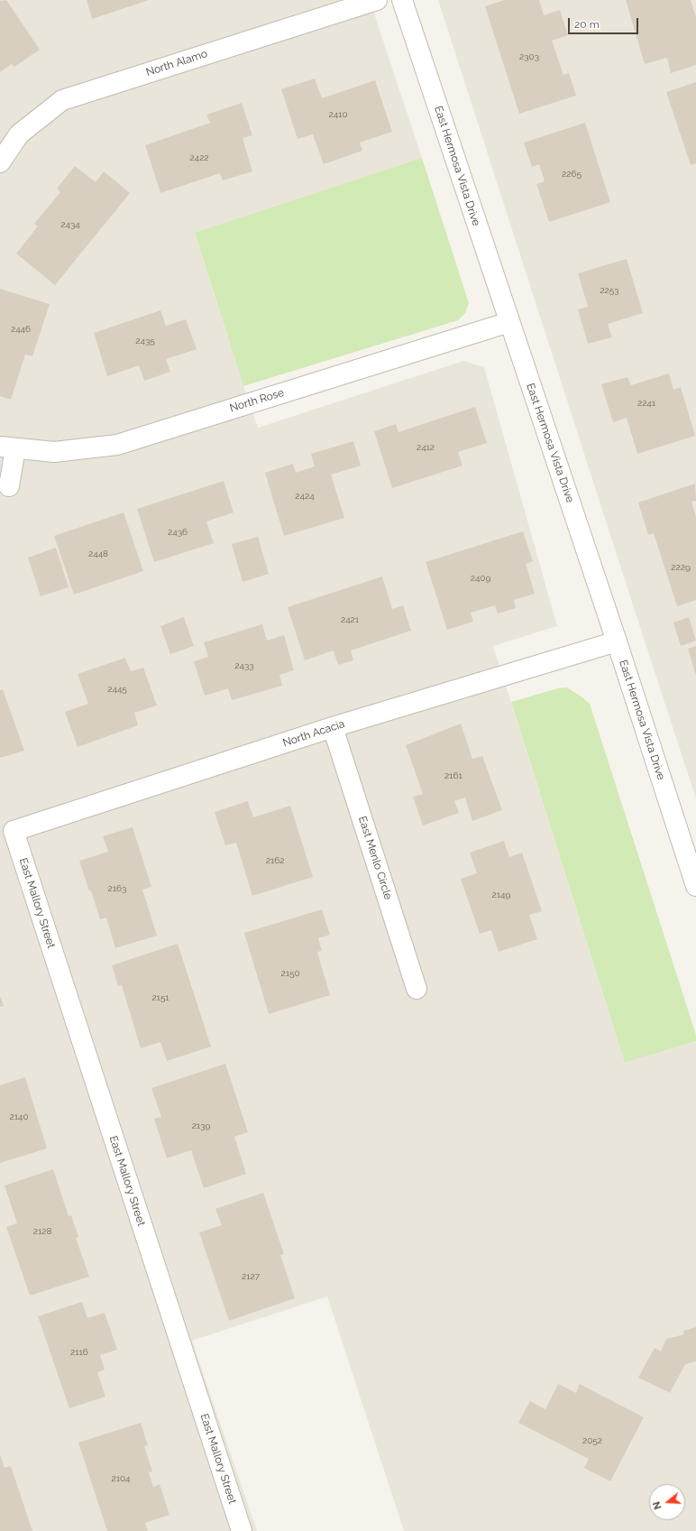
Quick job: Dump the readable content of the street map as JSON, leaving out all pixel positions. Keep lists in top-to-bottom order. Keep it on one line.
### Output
{"streets":{"street":["North Alamo","East Hermosa Vista Drive","North Rose","North Acacia","East Menlo Circle","East Mallory Street"]},"crossings":[["East Hermosa Vista Drive","North Rose"],["East Hermosa Vista Drive","North Acacia"],["North Acacia","East Menlo Circle"],["North Acacia","East Mallory Street"]],"house_numbers":["2303","2410","2422","2265","2434","2253","2446","2435","2241","2412","2424","2436","2448","2229","2409","2421","2433","2445","2161","2162","2163","2149","2150","2151","2140","2139","2128","2127","2116","2052","2104"],"scale_bar":"20 m","north":"left"}
